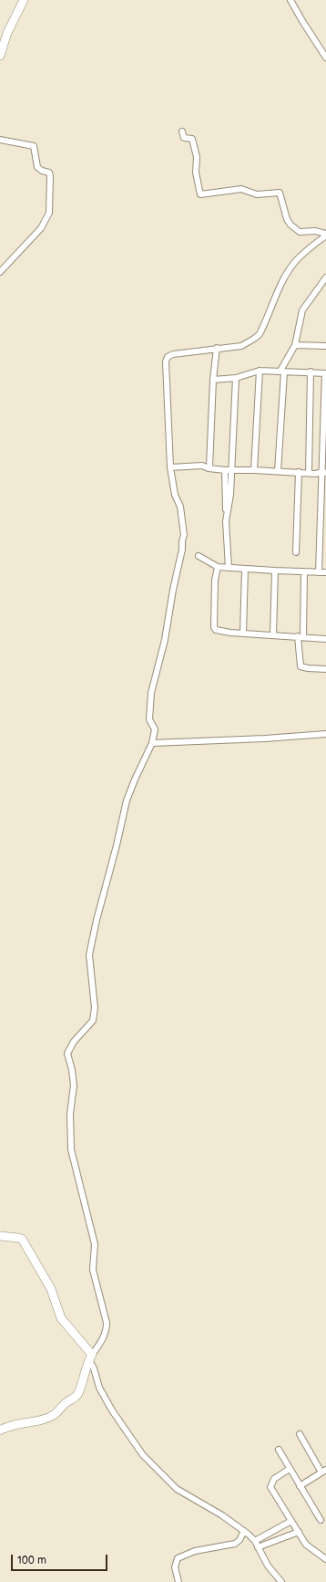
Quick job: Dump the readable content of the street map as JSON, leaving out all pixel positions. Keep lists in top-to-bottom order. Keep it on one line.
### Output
{"scale_bar":"100 m"}
